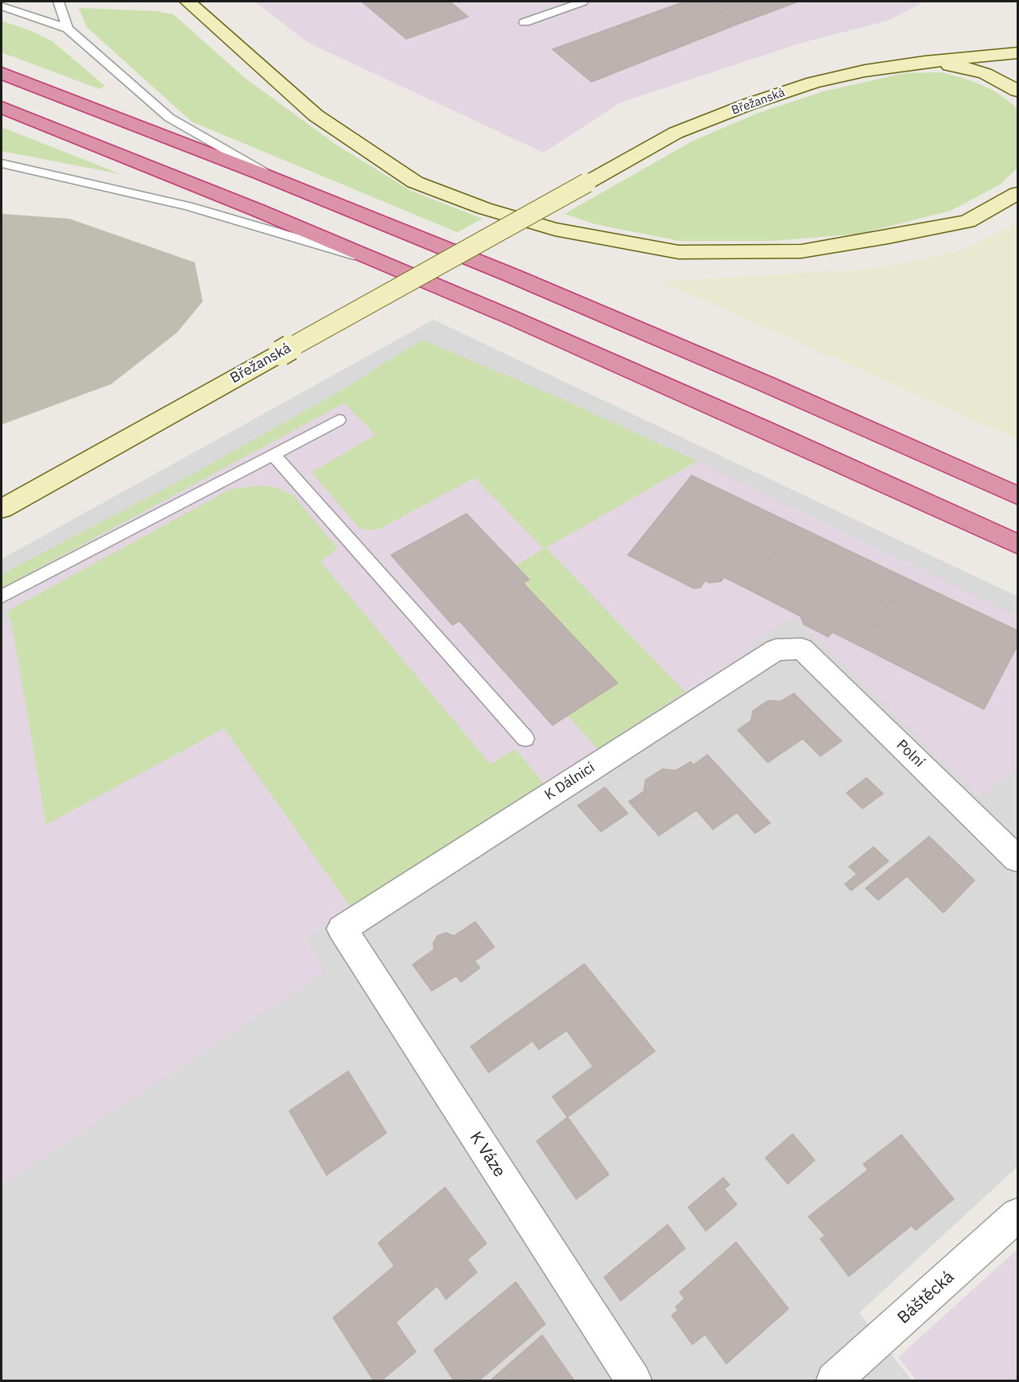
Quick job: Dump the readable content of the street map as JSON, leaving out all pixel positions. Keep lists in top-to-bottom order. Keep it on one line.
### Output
{"streets":{"street":["Břežanská","Polní","K Dálnici","K Váze","Báštěcká"]},"crossings":[["Polní","K Dálnici"],["K Dálnici","K Váze"]]}
